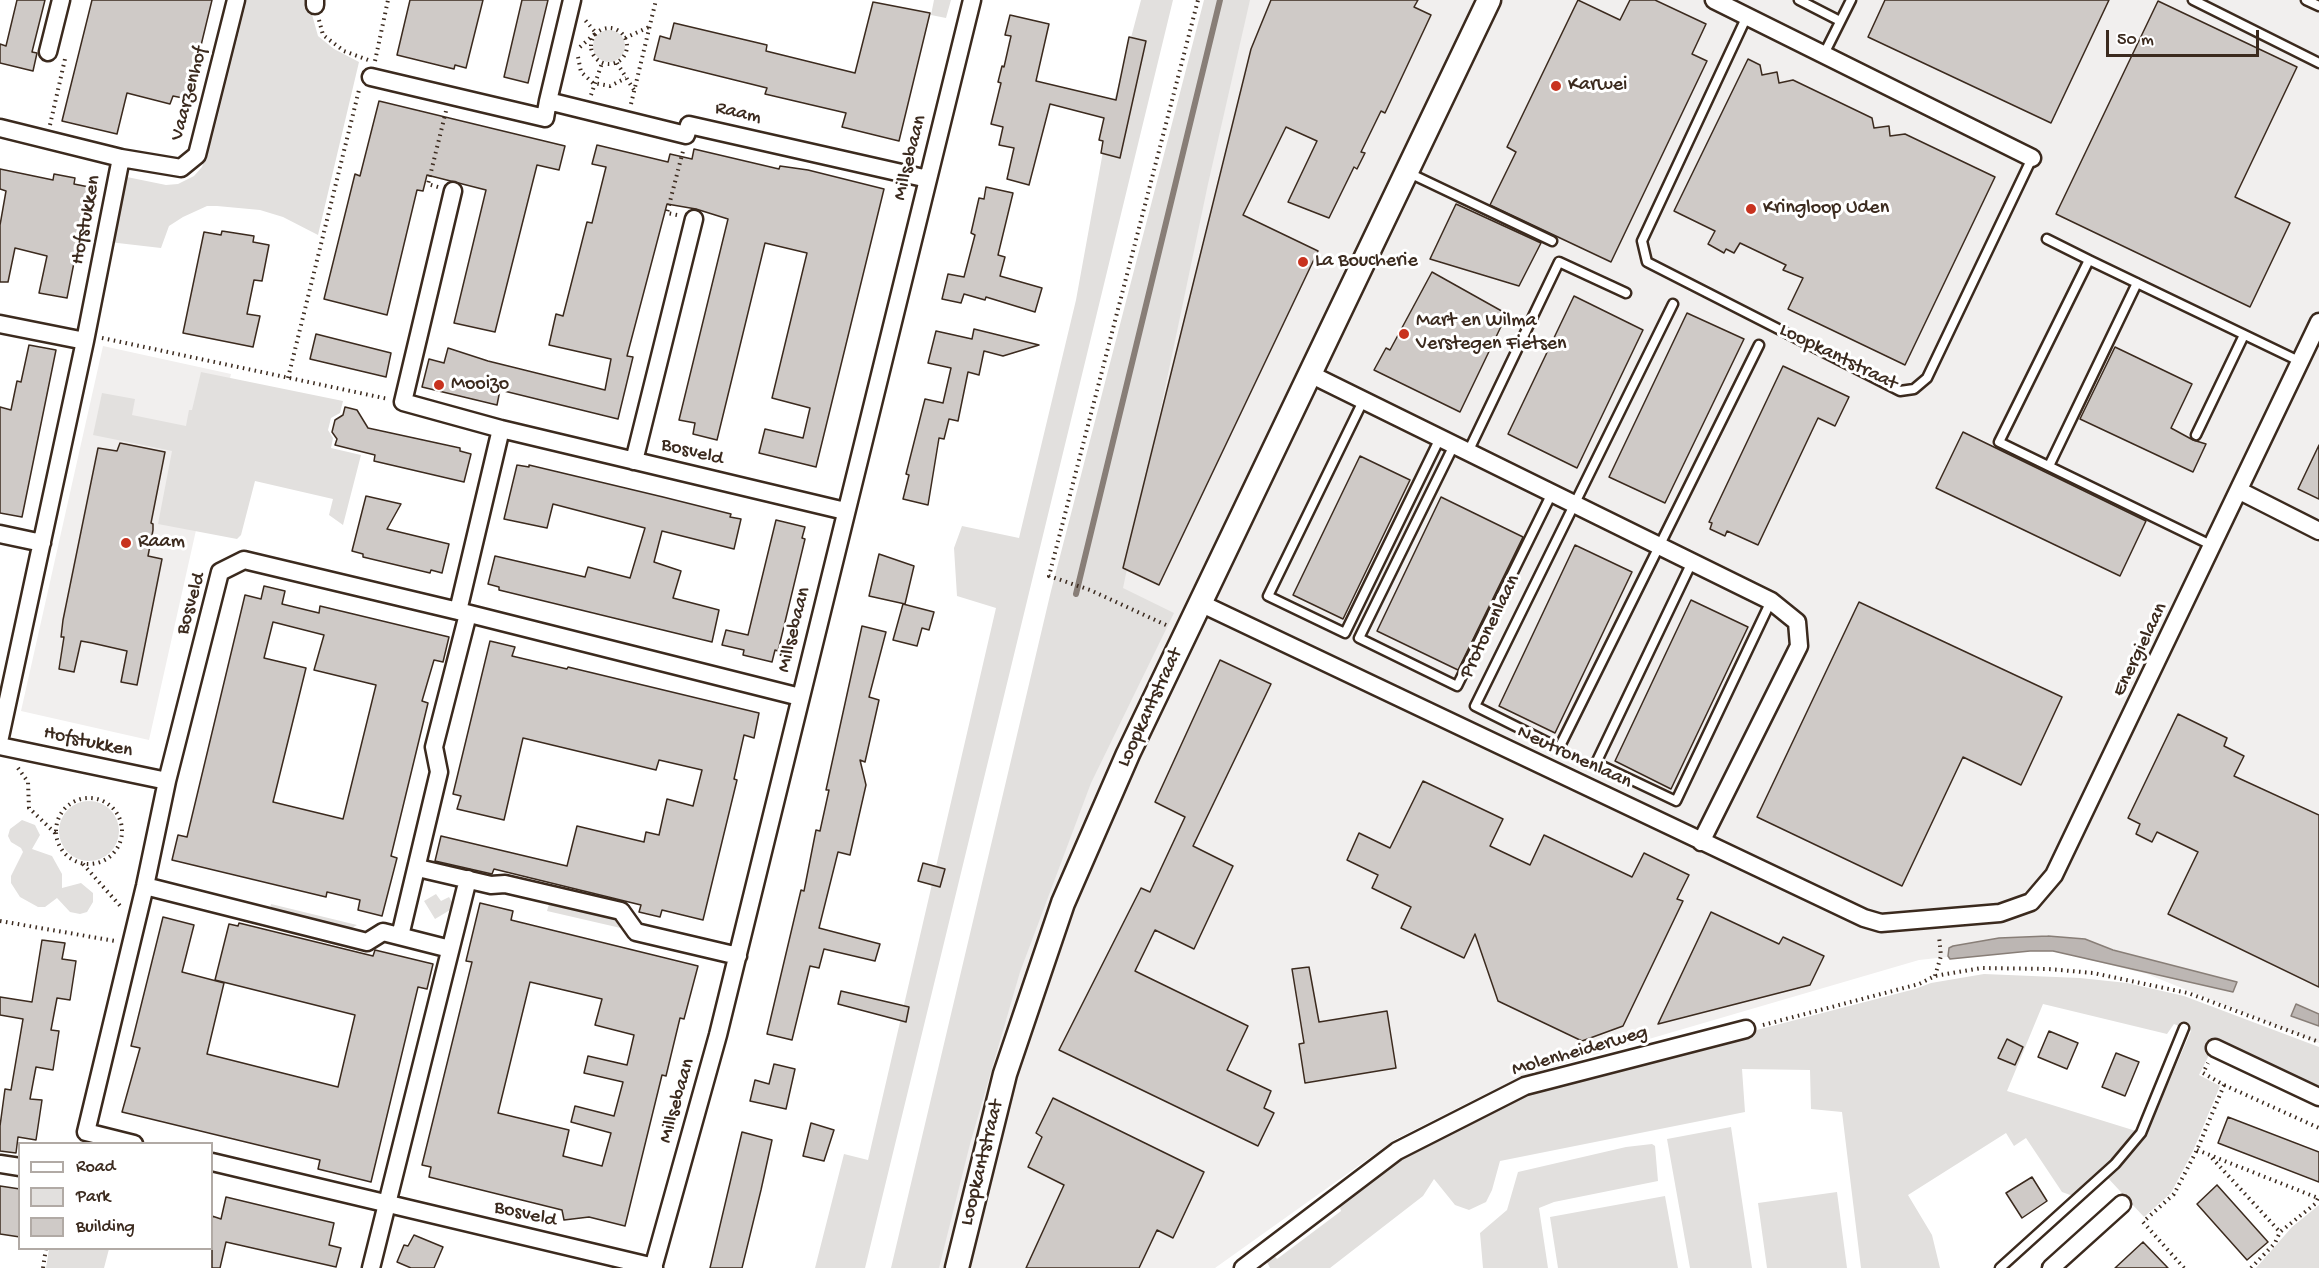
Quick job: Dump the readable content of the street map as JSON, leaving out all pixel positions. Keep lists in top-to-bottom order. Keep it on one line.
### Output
{"streets":{"street":["Vaarzenhof","Raam","Millsebaan","Hofstukken","Loopkantstraat","Bosveld","Energielaan","Neutronenlaan","Molenheiderweg"],"lane":["Protonenlaan"]},"crossings":[["Vaarzenhof","Hofstukken"],["Raam","Millsebaan"],["Millsebaan","Bosveld"],["Hofstukken","Bosveld"],["Loopkantstraat","Neutronenlaan"],["Energielaan","Neutronenlaan"]],"places":["Karwei","Kringloop Uden","La Boucherie","Mart en Wilma Verstegen Fietsen","Mooizo","Raam"],"legend":["Road","Park","Building"],"scale_bar":"50 m"}
